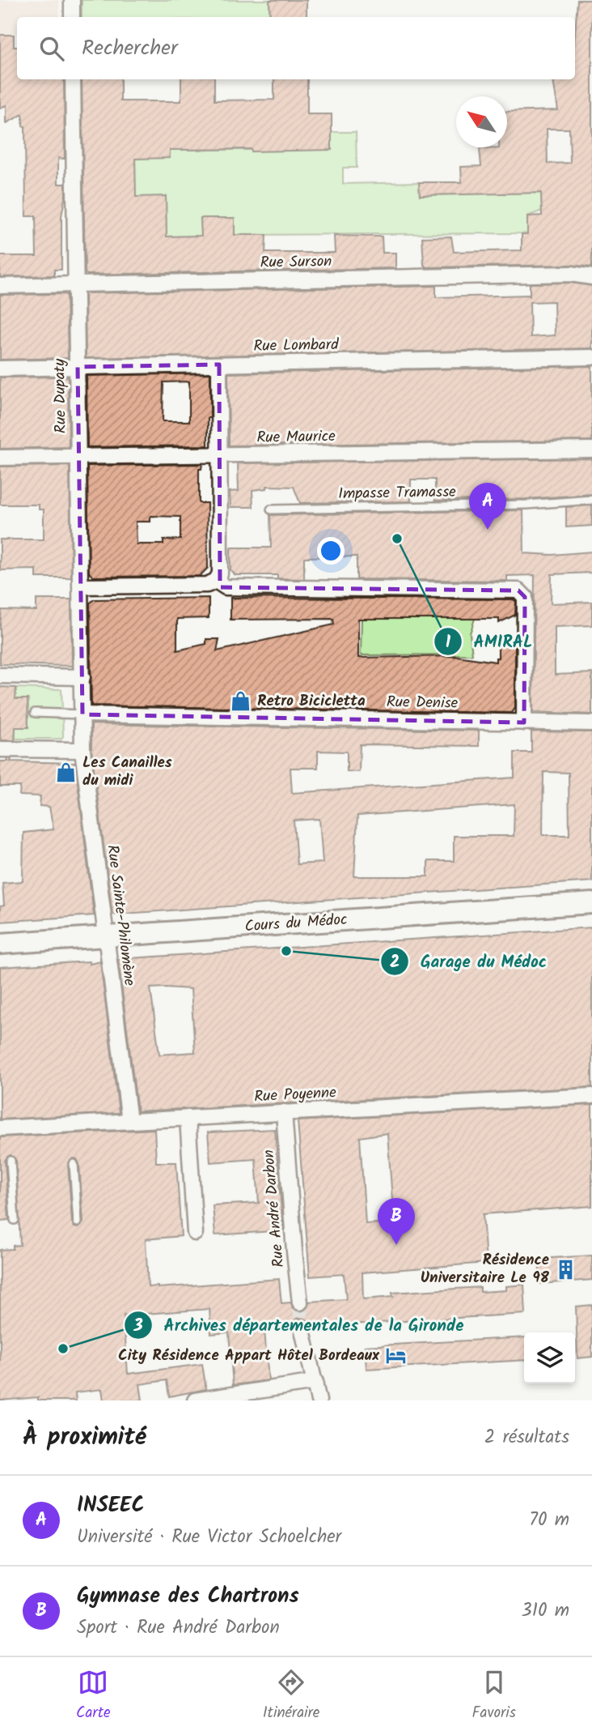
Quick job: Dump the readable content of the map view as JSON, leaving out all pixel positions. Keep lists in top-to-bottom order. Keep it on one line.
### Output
{"streets":{"main road":["Cours du Médoc"],"street":["Rue Surson","Rue Lombard","Rue Dupaty","Rue Maurice","Rue Denise","Rue Sainte-Philomène","Rue Poyenne","Rue André Darbon"],"lane":["Impasse Tramasse"]},"crossings":[["Rue Surson","Rue Dupaty"],["Rue Lombard","Rue Dupaty"],["Rue Dupaty","Rue Maurice"],["Rue Dupaty","Rue Denise"],["Rue Dupaty","Rue Sainte-Philomène"],["Rue Denise","Rue Sainte-Philomène"],["Rue Sainte-Philomène","Cours du Médoc"],["Rue Sainte-Philomène","Rue Poyenne"],["Rue Poyenne","Rue André Darbon"]],"places":{"other":["AMIRAL","Garage du Médoc","Archives départementales de la Gironde"],"shop":["Retro Bicicletta","Les Canailles du midi"],"building":["Résidence Universitaire Le 98"],"hotel":["City Résidence Appart Hôtel Bordeaux"]},"north":"top left","page":{"search":"Rechercher","pins":["A","B"],"heading":["À proximité","2 résultats"],"list":[{"mark":"A","name":"INSEEC","note":"Université · Rue Victor Schoelcher","value":"70 m"},{"mark":"B","name":"Gymnase des Chartrons","note":"Sport · Rue André Darbon","value":"310 m"}],"nav":["Carte","Itinéraire","Favoris"]}}
